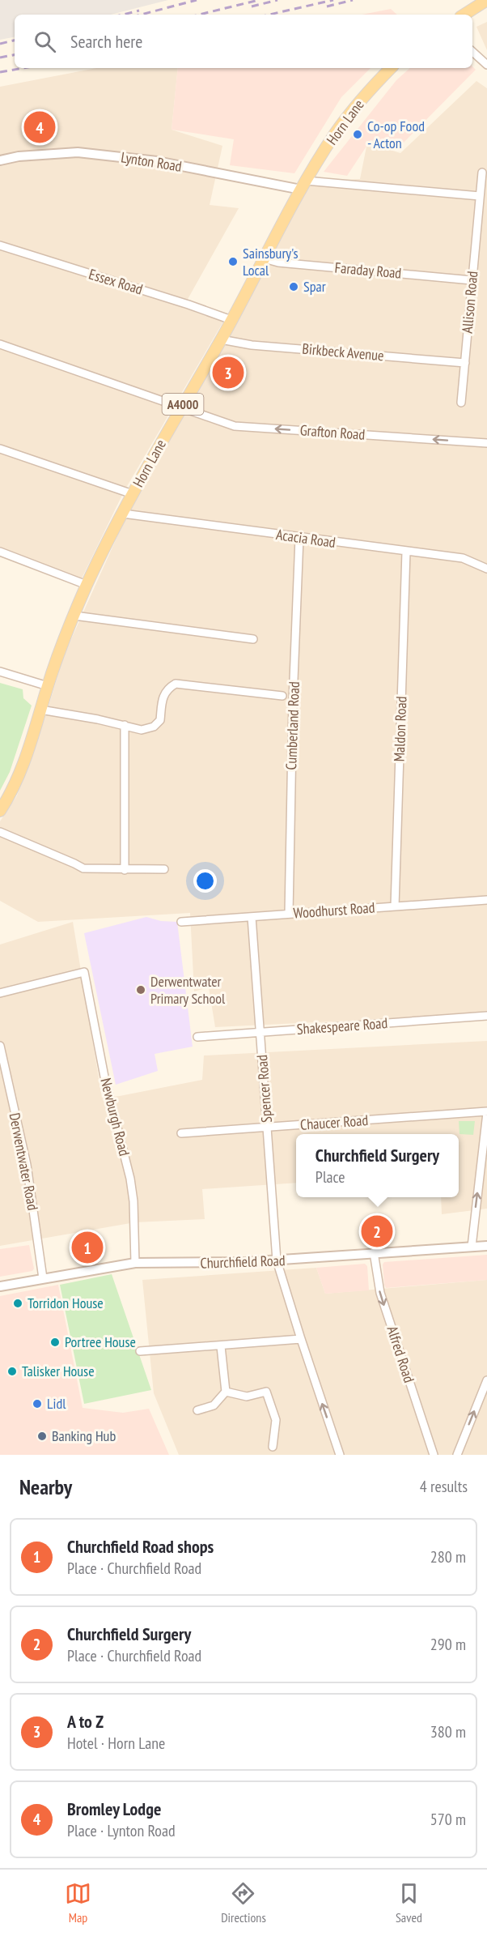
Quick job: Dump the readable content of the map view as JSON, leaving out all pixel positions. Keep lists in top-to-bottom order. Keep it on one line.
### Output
{"streets":{"main road":["Horn Lane","A4000"],"street":["Lynton Road","Faraday Road","Essex Road","Allison Road","Birkbeck Avenue","Grafton Road","Acacia Road","Cumberland Road","Maldon Road","Woodhurst Road","Shakespeare Road","Spencer Road","Newburgh Road","Chaucer Road","Derwentwater Road","Churchfield Road","Alfred Road"]},"crossings":[["Horn Lane","Lynton Road"],["Horn Lane","Faraday Road"],["Horn Lane","Essex Road"],["Horn Lane","Birkbeck Avenue"],["Horn Lane","Grafton Road"],["Horn Lane","Acacia Road"],["Faraday Road","Allison Road"],["Allison Road","Birkbeck Avenue"],["Acacia Road","Cumberland Road"],["Acacia Road","Maldon Road"],["Cumberland Road","Woodhurst Road"],["Maldon Road","Woodhurst Road"],["Woodhurst Road","Spencer Road"],["Shakespeare Road","Spencer Road"],["Spencer Road","Chaucer Road"],["Spencer Road","Churchfield Road"],["Newburgh Road","Churchfield Road"],["Derwentwater Road","Churchfield Road"],["Churchfield Road","Alfred Road"]],"one_way":["Grafton Road","Alfred Road"],"places":["Co-op Food - Acton","Sainsbury's Local","Spar","Derwentwater Primary School","Torridon House","Portree House","Talisker House","Lidl","Banking Hub"],"page":{"search":"Search here","pins":["4","3","2","1"],"popup":["Churchfield Surgery","Place"],"heading":["Nearby","4 results"],"list":[{"mark":"1","name":"Churchfield Road shops","note":"Place · Churchfield Road","value":"280 m"},{"mark":"2","name":"Churchfield Surgery","note":"Place · Churchfield Road","value":"290 m"},{"mark":"3","name":"A to Z","note":"Hotel · Horn Lane","value":"380 m"},{"mark":"4","name":"Bromley Lodge","note":"Place · Lynton Road","value":"570 m"}],"nav":["Map","Directions","Saved"]}}
